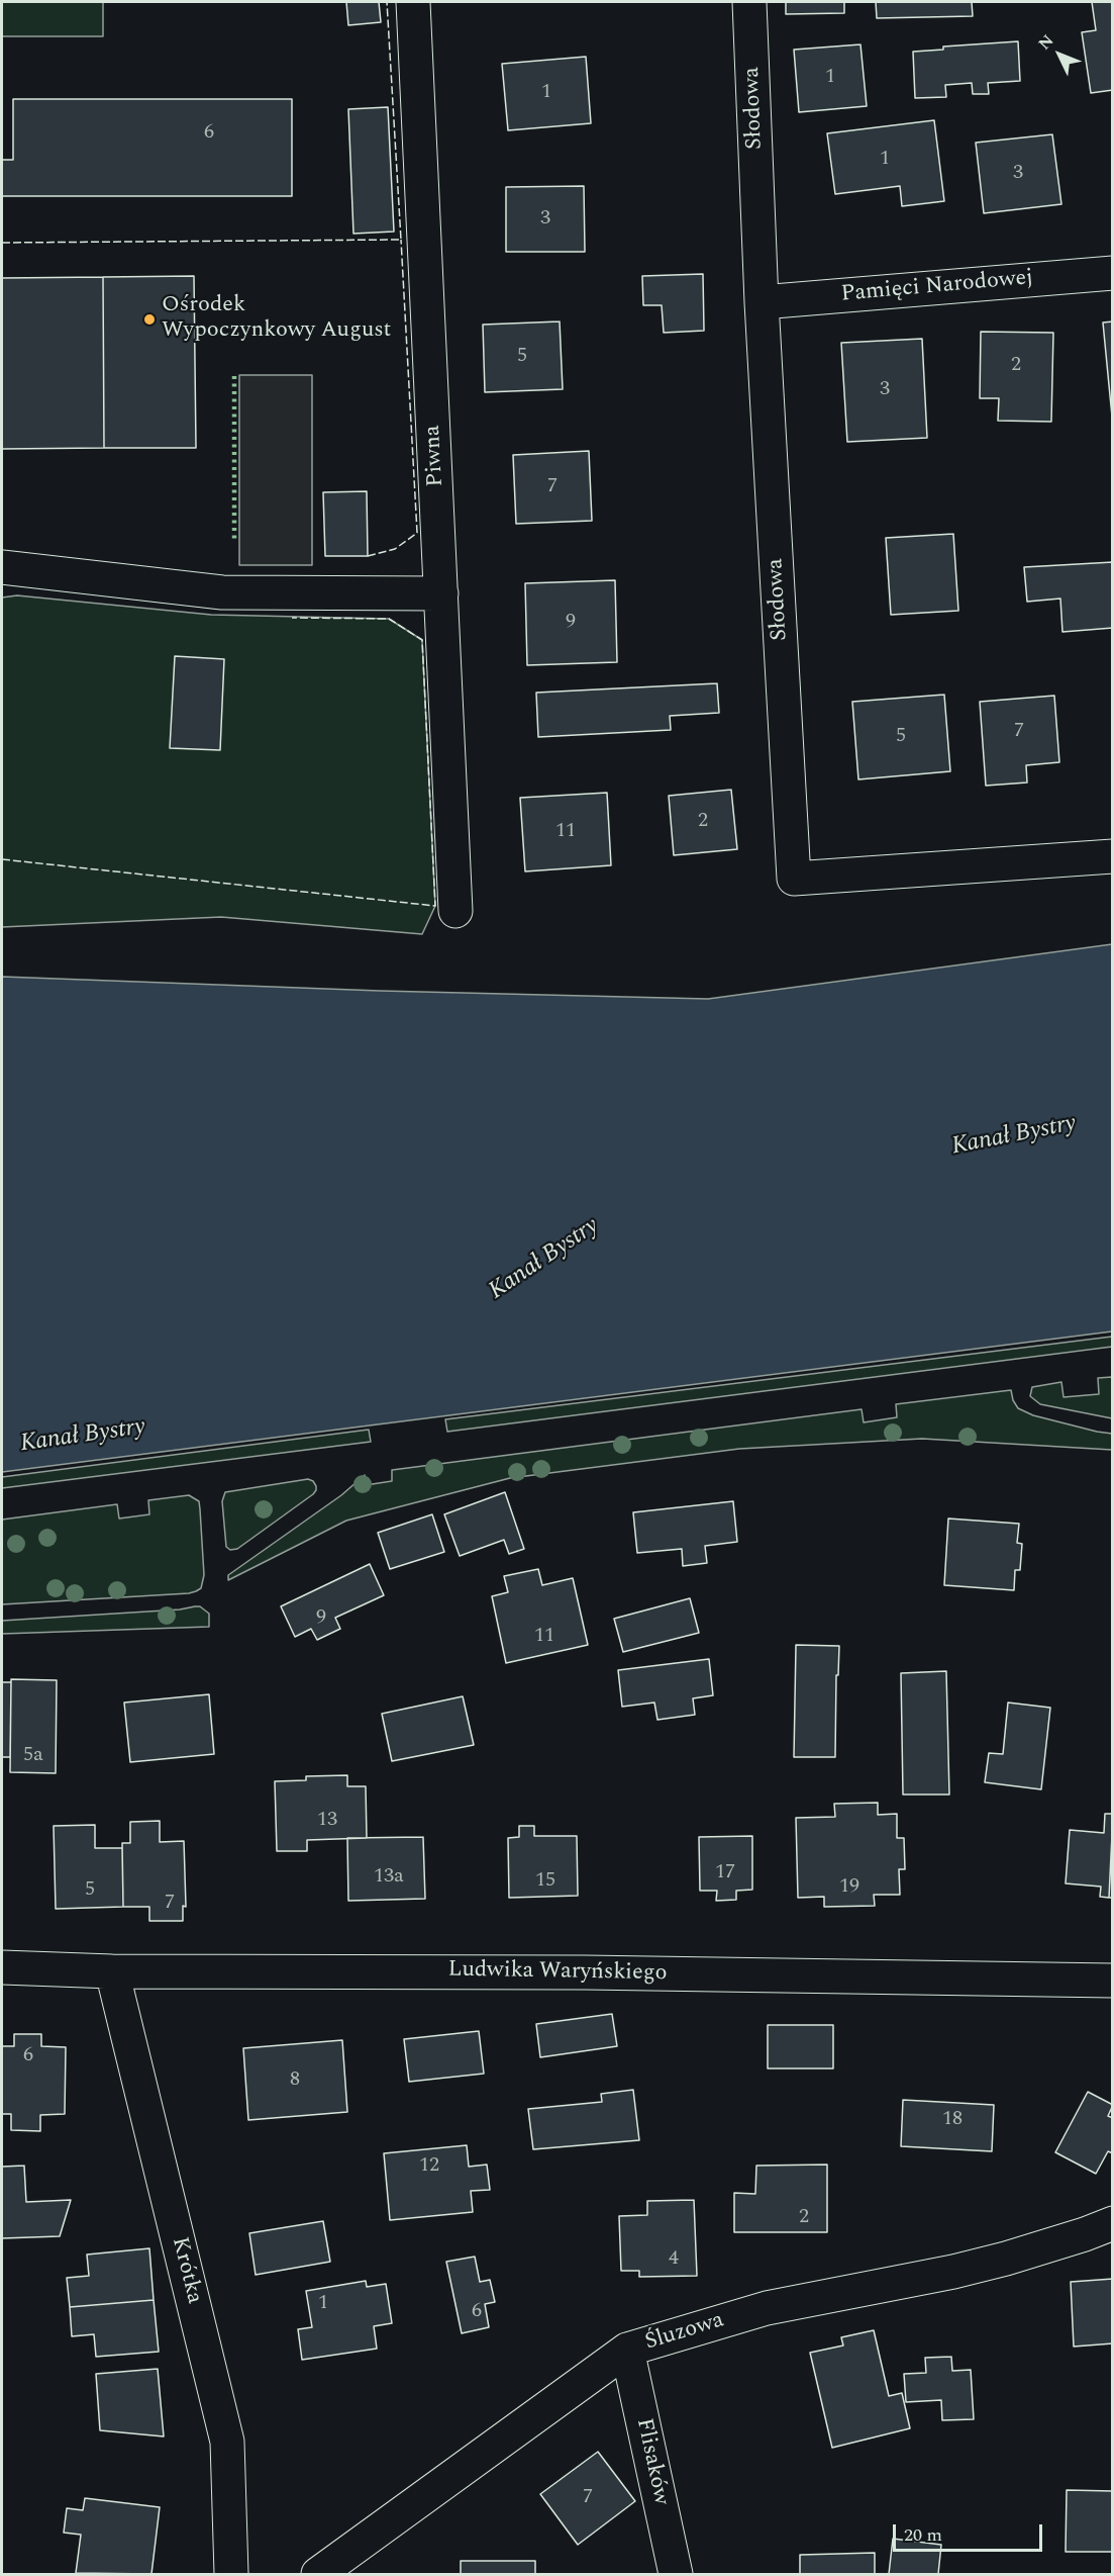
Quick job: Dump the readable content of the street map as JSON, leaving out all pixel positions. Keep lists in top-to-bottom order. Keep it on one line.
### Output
{"streets":{"street":["Słodowa","Pamięci Narodowej","Piwna","Ludwika Waryńskiego","Krótka","Śluzowa","Flisaków"]},"crossings":[["Słodowa","Pamięci Narodowej"],["Ludwika Waryńskiego","Krótka"],["Śluzowa","Flisaków"]],"water":["Kanał Bystry"],"places":["Ośrodek Wypoczynkowy August"],"house_numbers":["1","1","6","1","3","3","5","2","3","7","9","7","5","2","11","9","11","5a","13","17","13a","15","19","5","7","6","8","18","12","2","4","1","6","7"],"scale_bar":"20 m","north":"top left"}
